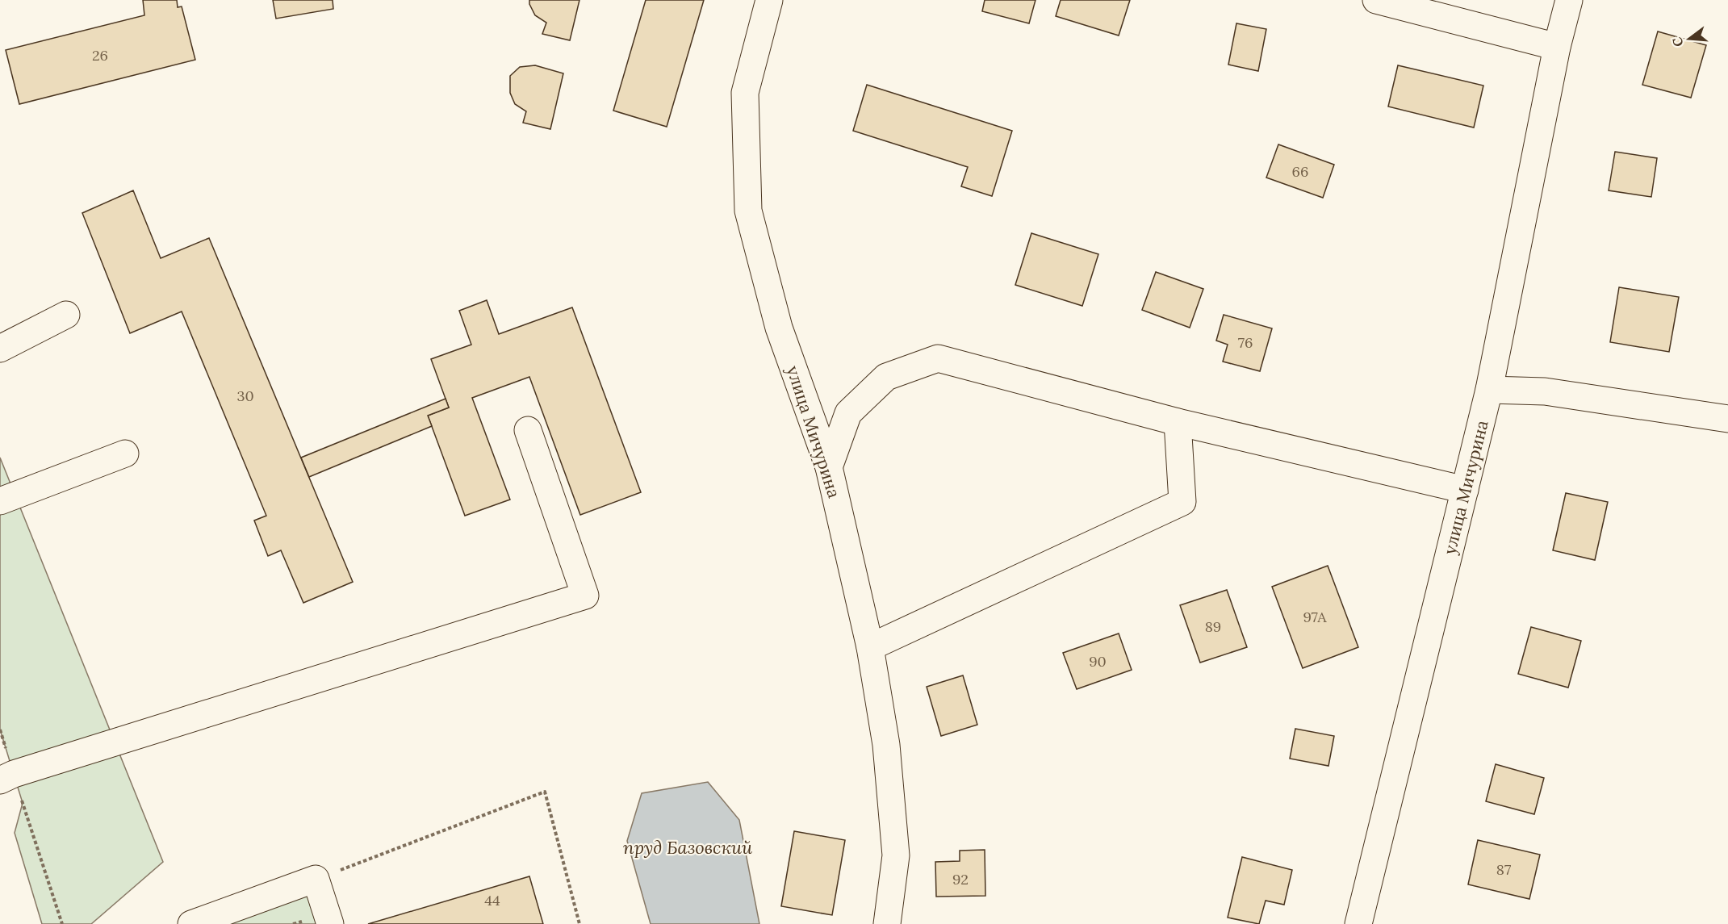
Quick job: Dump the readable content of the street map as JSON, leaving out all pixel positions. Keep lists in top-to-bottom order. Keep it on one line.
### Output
{"streets":{"street":["улица Мичурина"]},"water":["пруд Базовский"],"house_numbers":["26","66","76","30","97А","89","90","87","92","44"],"north":"left"}
